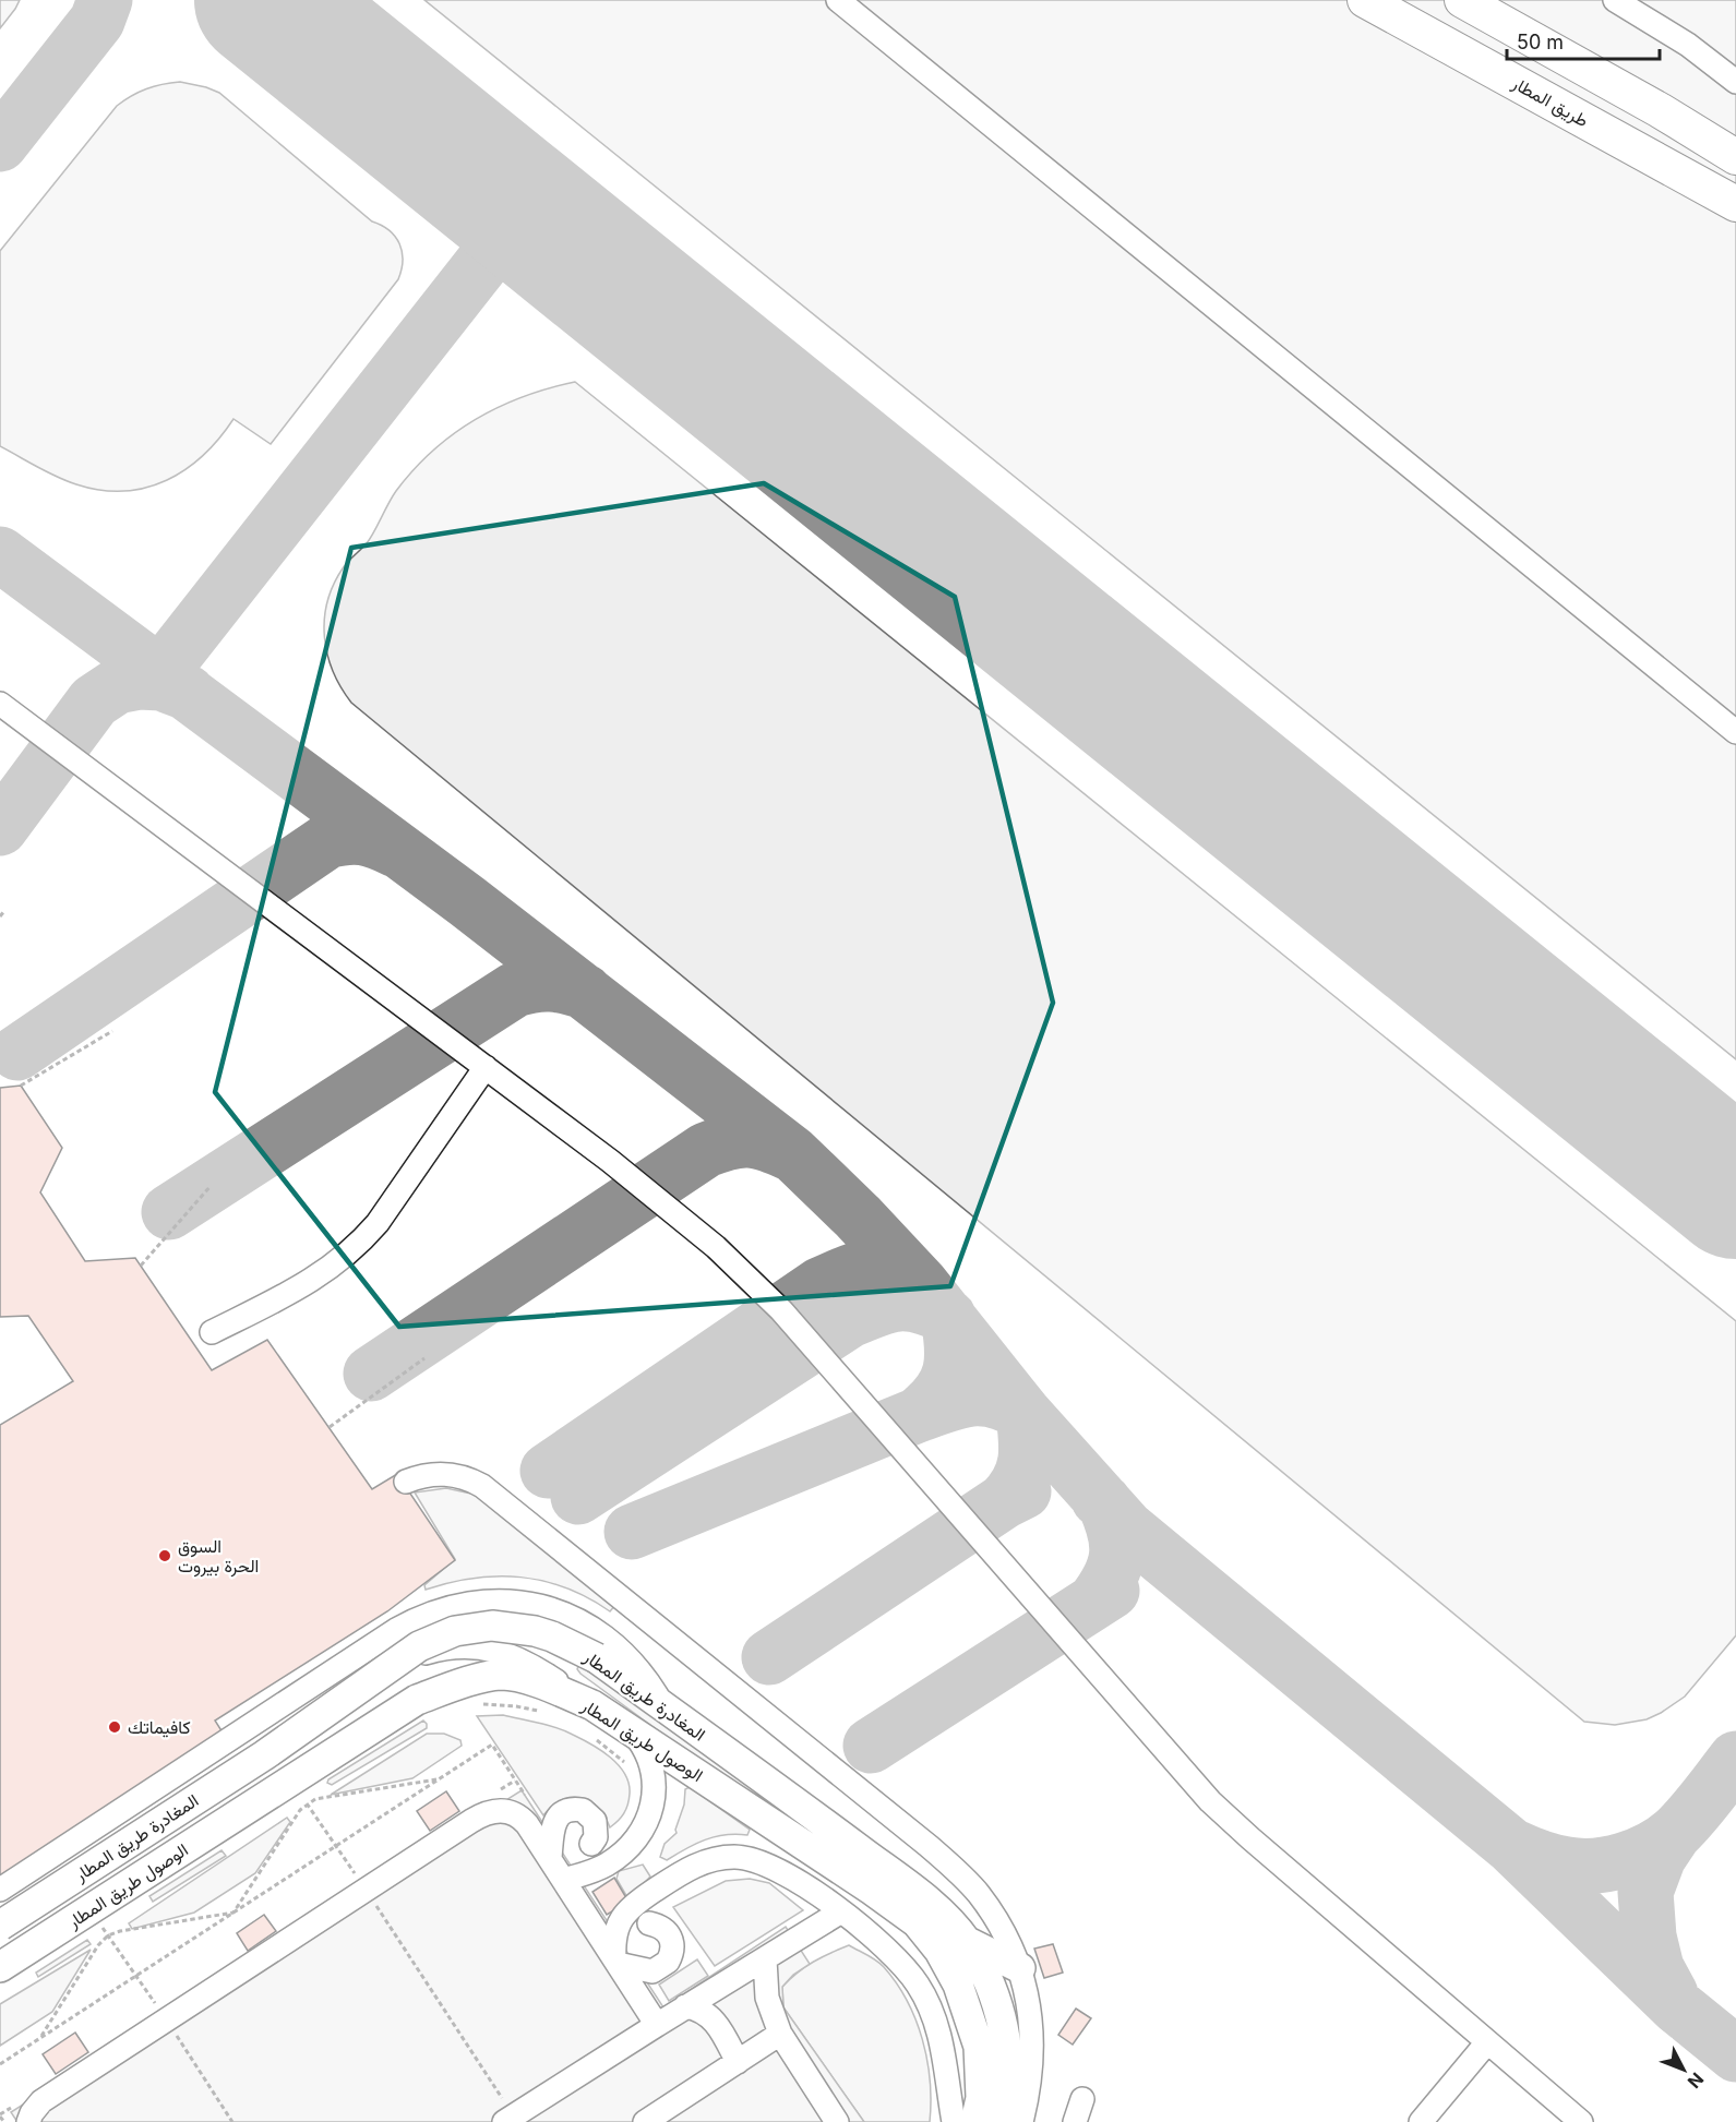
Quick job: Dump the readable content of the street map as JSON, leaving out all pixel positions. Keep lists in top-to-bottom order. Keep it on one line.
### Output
{"streets":{"highway":["طريق المطار"],"main road":["المغادرة طريق المطار","الوصول طريق المطار"]},"places":["السوق الحرة بيروت","كافيماتك"],"scale_bar":"50 m","north":"bottom right"}
